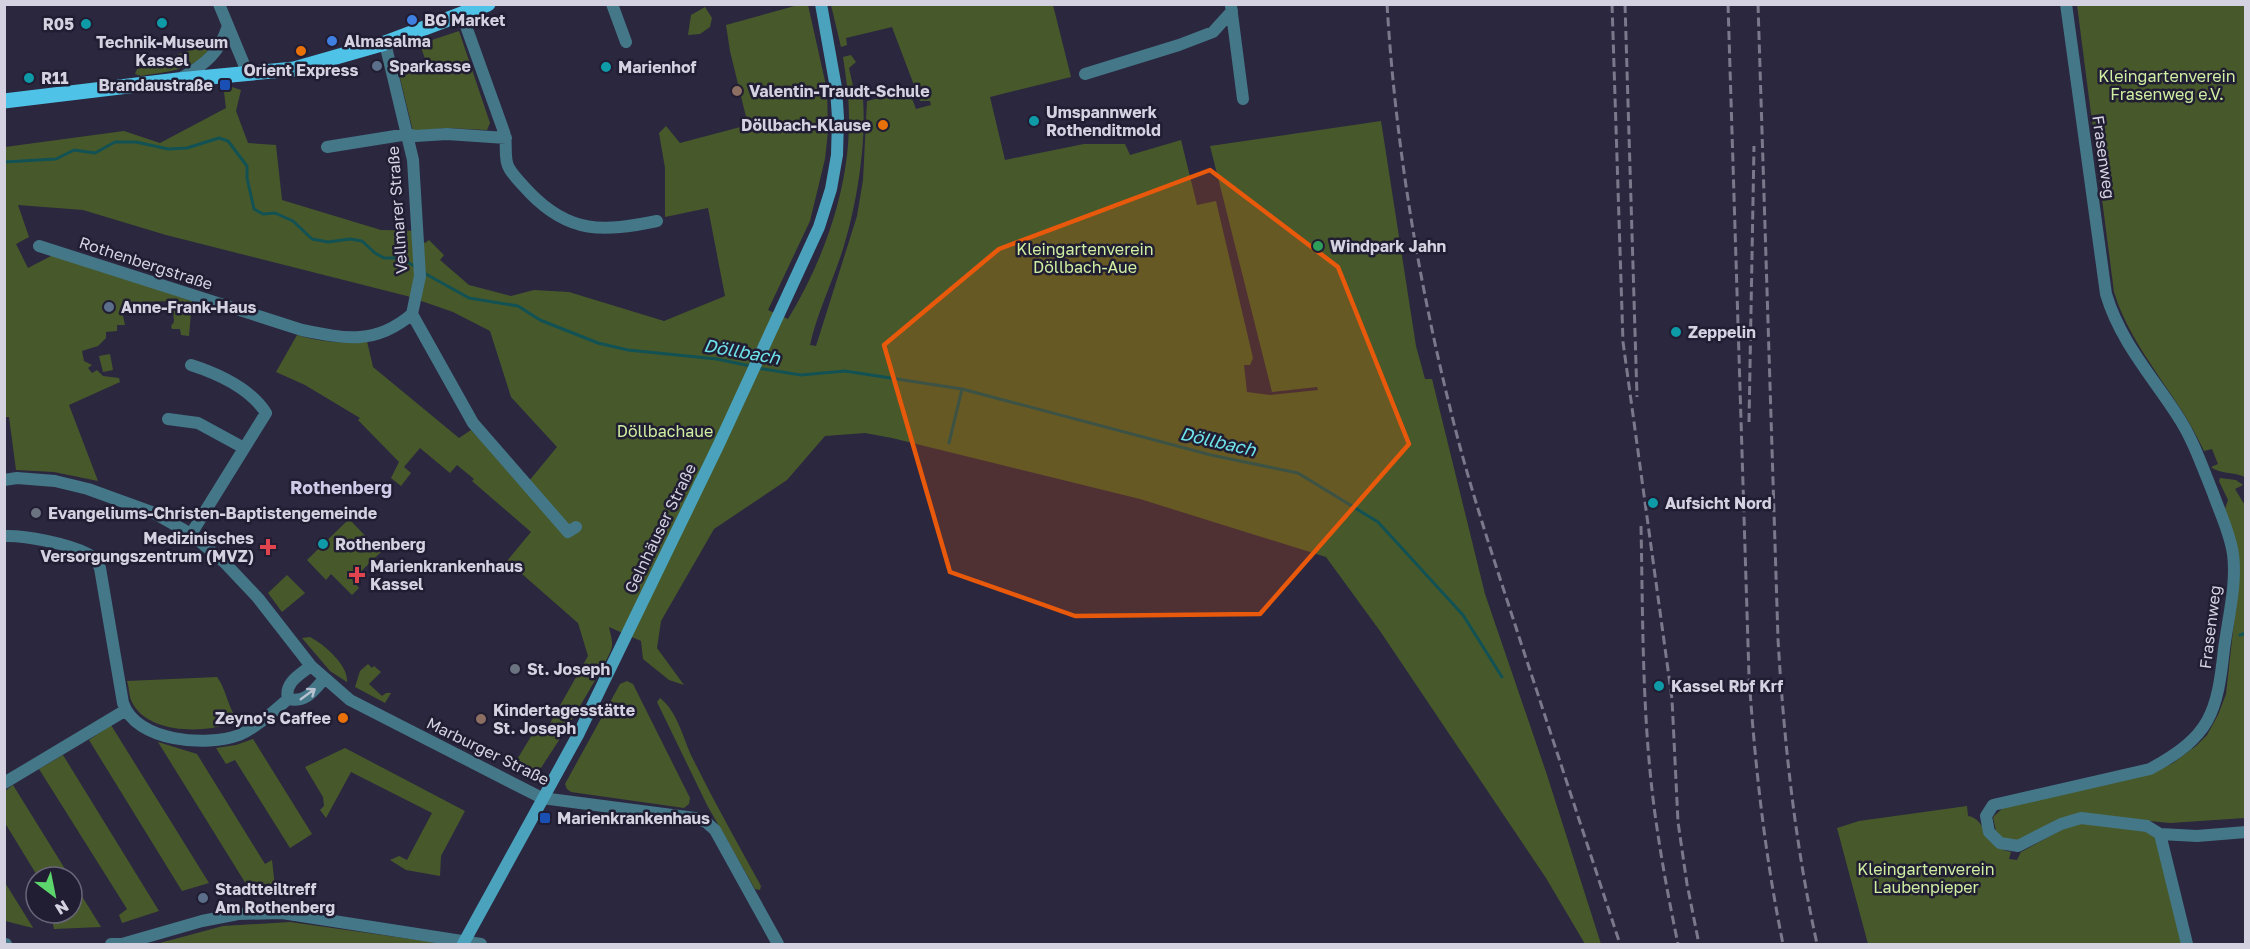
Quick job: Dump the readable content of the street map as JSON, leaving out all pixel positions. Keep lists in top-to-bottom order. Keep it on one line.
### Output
{"streets":{"main road":["Gelnhäuser Straße"],"street":["Frasenweg","Vellmarer Straße","Rothenbergstraße","Marburger Straße"]},"crossings":[["Vellmarer Straße","Rothenbergstraße"],["Gelnhäuser Straße","Marburger Straße"]],"districts":["Rothenberg"],"water":["Döllbach"],"parks":["Kleingartenverein Frasenweg e.V.","Kleingartenverein Döllbach-Aue","Döllbachaue","Kleingartenverein Laubenpieper"],"places":{"other":["BG Market","Technik-Museum Kassel","R05","Almasalma","Orient Express","Sparkasse","Marienhof","R11","Valentin-Traudt-Schule","Umspannwerk Rothenditmold","Döllbach-Klause","Windpark Jahn","Anne-Frank-Haus","Zeppelin","Aufsicht Nord","Evangeliums-Christen-Baptistengemeinde","Rothenberg","St. Joseph","Kassel Rbf Krf","Zeyno's Caffee","Kindertagesstätte St. Joseph","Stadtteiltreff Am Rothenberg"],"transit":["Brandaustraße","Marienkrankenhaus"],"health":["Medizinisches Versorgungszentrum (MVZ)","Marienkrankenhaus Kassel"]},"north":"bottom right"}
